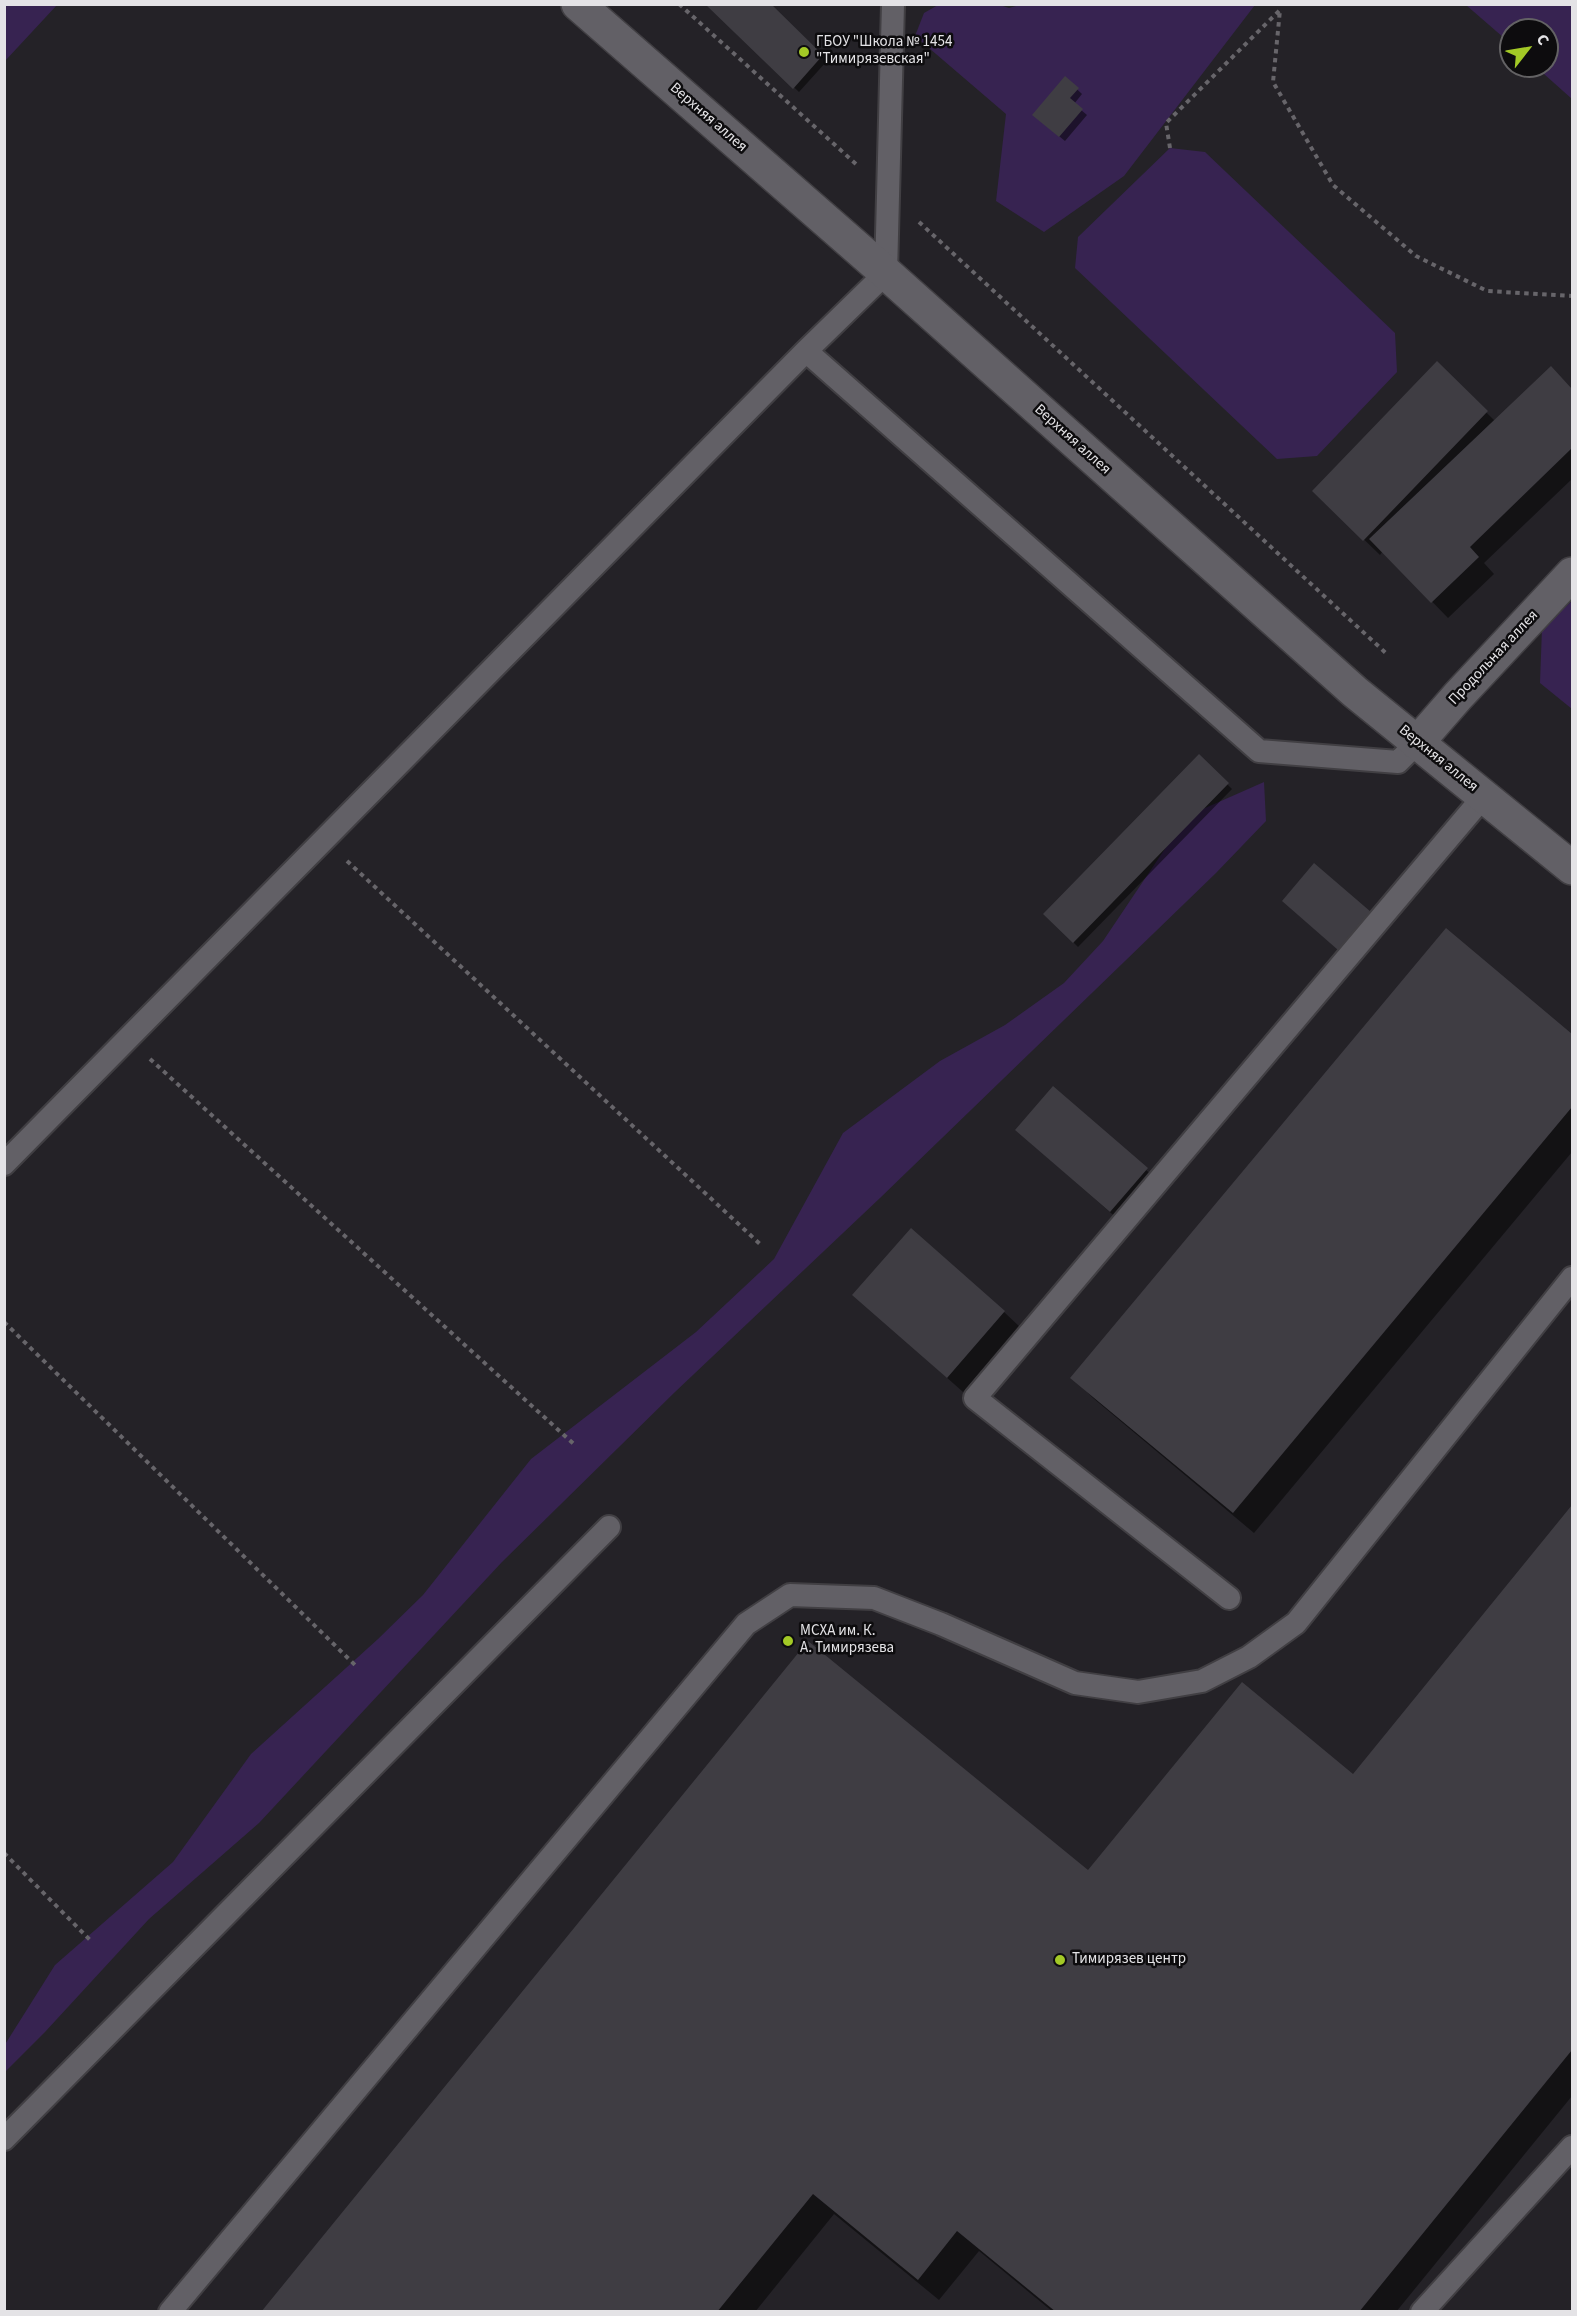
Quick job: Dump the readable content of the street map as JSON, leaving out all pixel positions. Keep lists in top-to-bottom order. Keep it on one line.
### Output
{"streets":{"street":["Верхняя аллея","Продольная аллея"]},"crossings":[["Верхняя аллея","Продольная аллея"]],"places":["ГБОУ \"Школа № 1454 \"Тимирязевская\"","МСХА им. К. А. Тимирязева","Тимирязев центр"],"north":"top right"}
